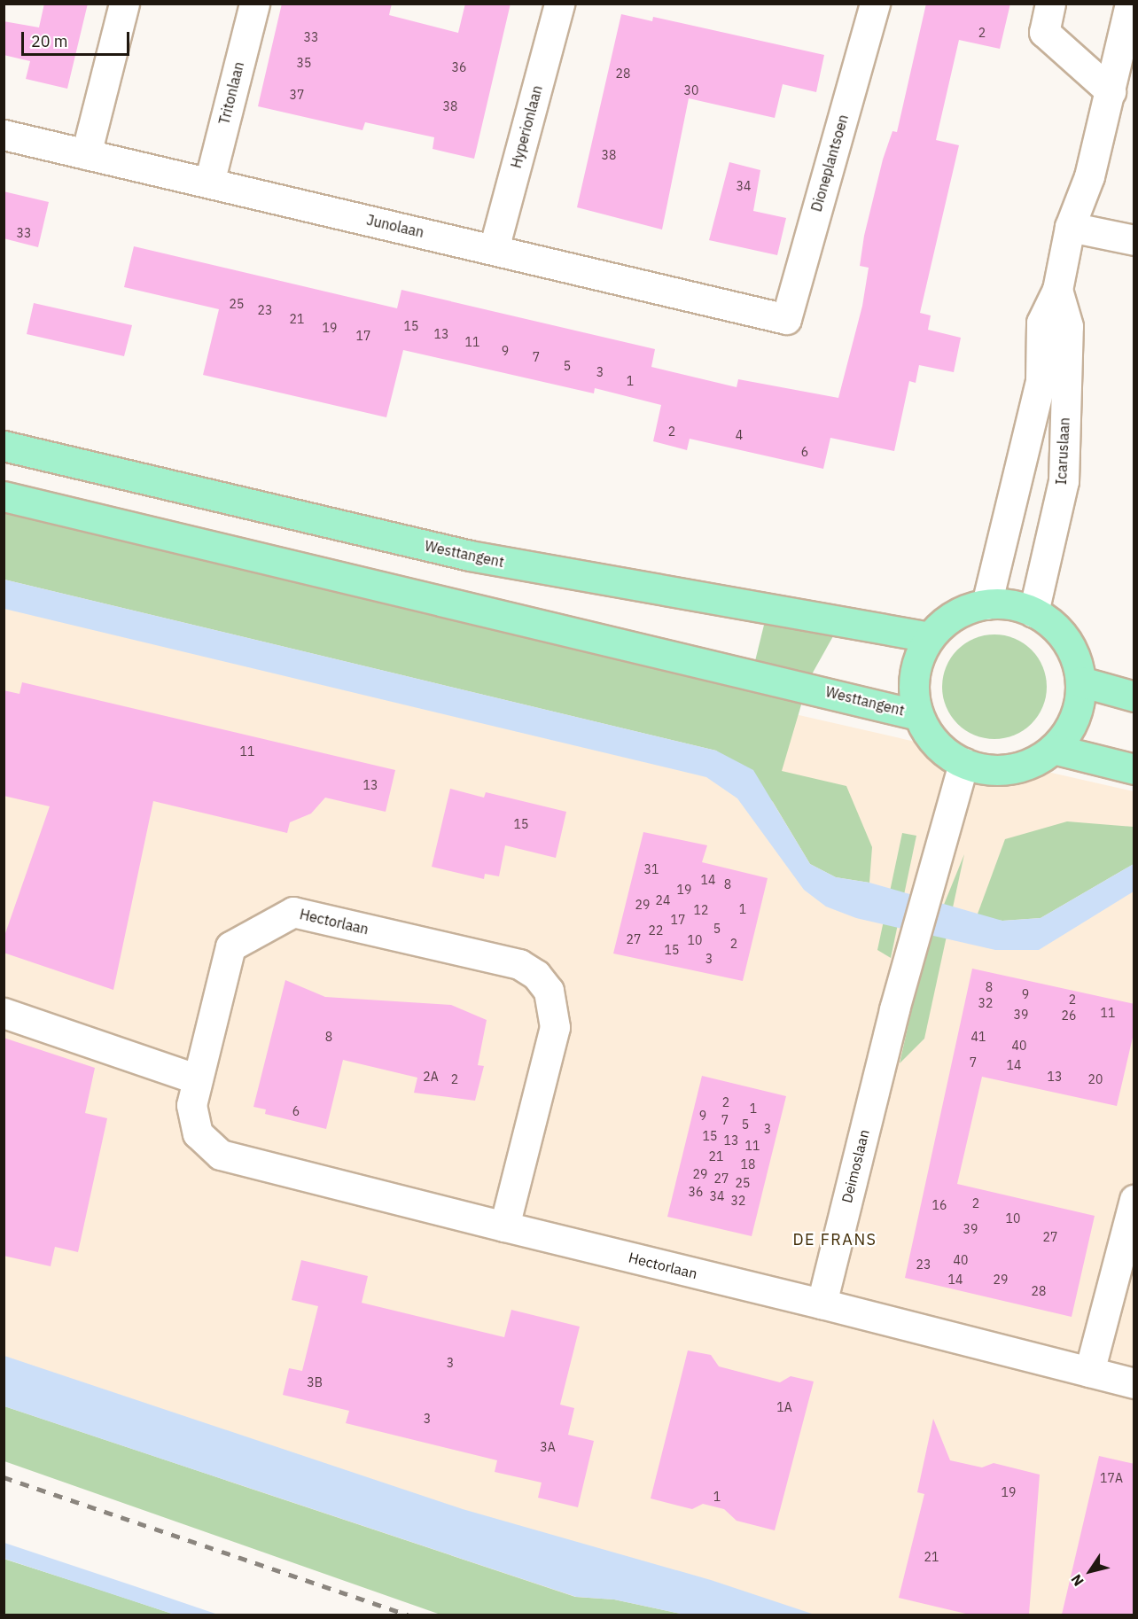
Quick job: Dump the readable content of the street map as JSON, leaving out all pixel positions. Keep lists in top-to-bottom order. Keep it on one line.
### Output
{"streets":{"main road":["Westtangent"],"street":["Tritonlaan","Hyperionlaan","Dioneplantsoen","Junolaan","Icaruslaan","Hectorlaan","Deimoslaan"]},"crossings":[["Tritonlaan","Junolaan"],["Hyperionlaan","Junolaan"],["Dioneplantsoen","Junolaan"],["Icaruslaan","Westtangent"],["Icaruslaan","Deimoslaan"],["Westtangent","Deimoslaan"],["Hectorlaan","Deimoslaan"]],"districts":["DE FRANS"],"house_numbers":["2","33","35","36","28","30","37","38","38","34","33","25","23","21","15","19","13","17","11","9","7","5","3","1","2","4","6","11","13","15","31","14","8","19","24","29","1","12","17","5","22","27","10","2","15","3","8","9","2","32","11","39","26","8","41","40","7","14","2A","13","2","20","2","1","6","9","7","5","3","15","13","11","21","18","29","27","25","36","34","32","2","16","10","39","27","40","23","14","29","28","3","3B","1A","3","3A","17A","19","1","21"],"scale_bar":"20 m","north":"bottom left"}
